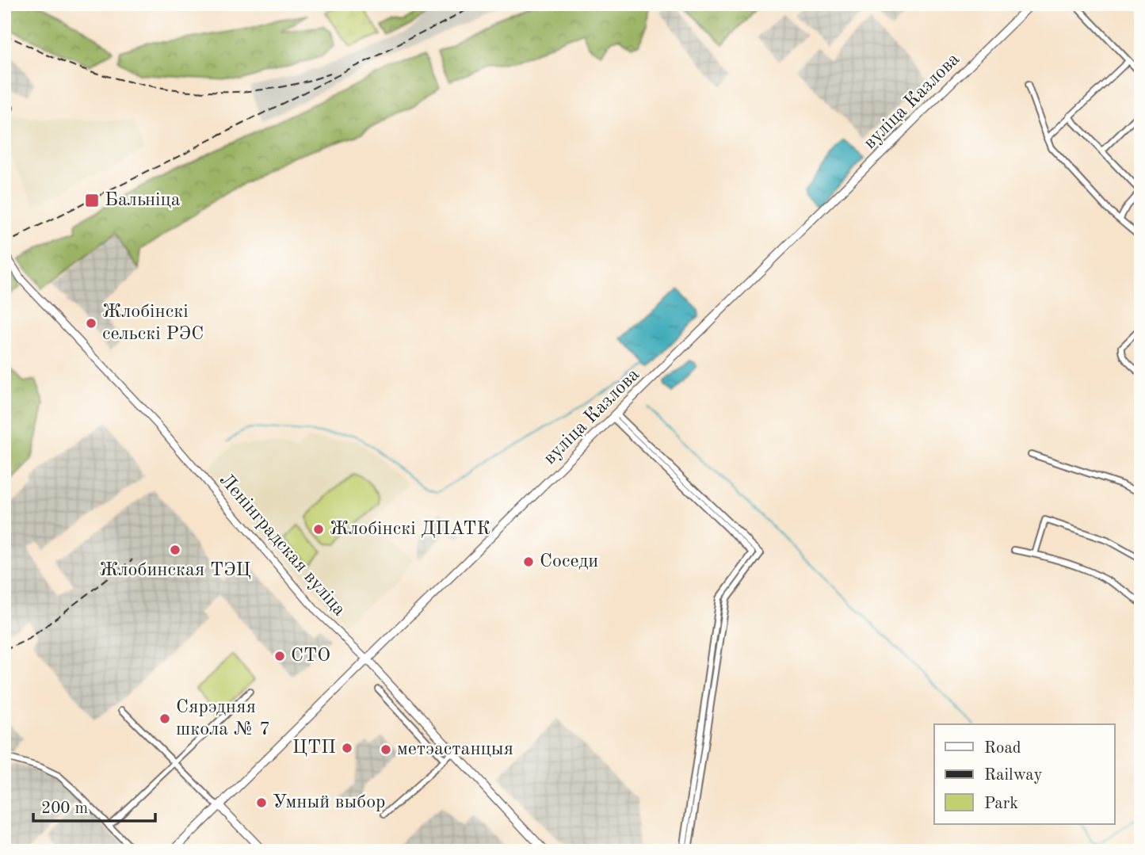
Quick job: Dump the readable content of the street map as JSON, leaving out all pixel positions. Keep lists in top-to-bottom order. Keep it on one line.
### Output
{"streets":{"main road":["вуліца Казлова","Ленінградская вуліца"]},"crossings":[["вуліца Казлова","Ленінградская вуліца"]],"places":{"transit":["Бальніца"],"other":["Жлобінскі сельскі РЭС","Жлобінскі ДПАТК","Жлобинская ТЭЦ","Соседи","СТО","Сярэдняя школа № 7","ЦТП","метэастанцыя","Умный выбор"]},"legend":["Road","Railway","Park"],"scale_bar":"200 m"}
